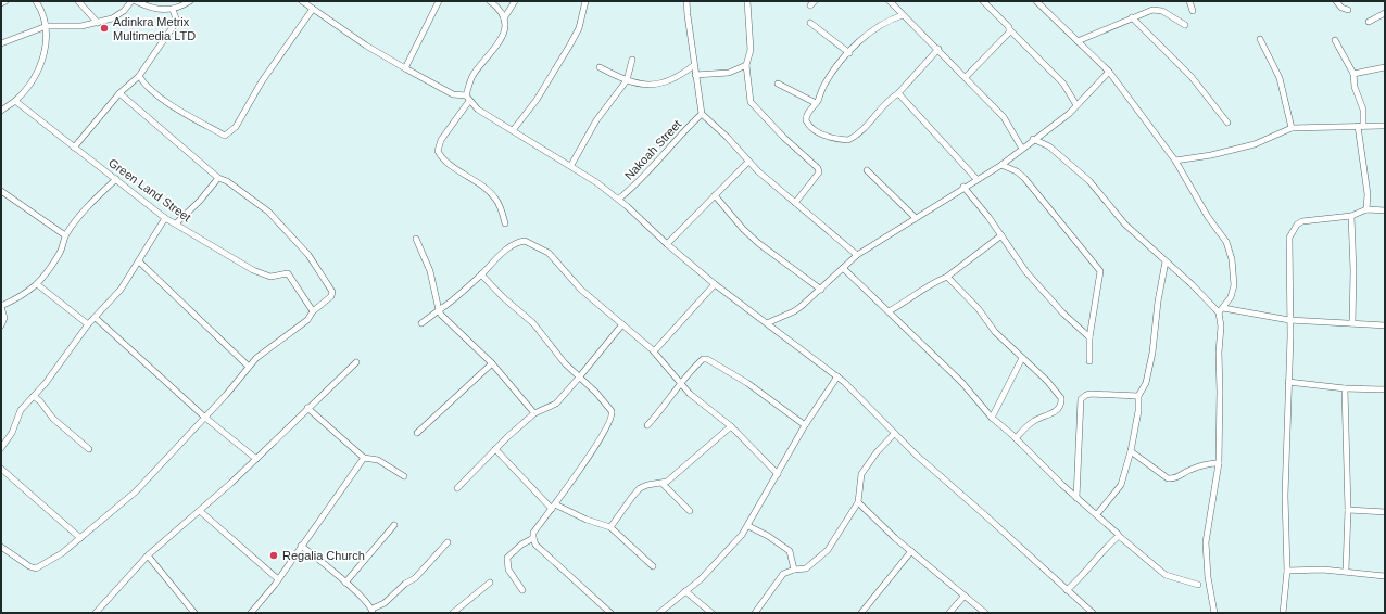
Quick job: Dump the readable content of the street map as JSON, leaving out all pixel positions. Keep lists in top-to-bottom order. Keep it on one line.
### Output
{"streets":{"street":["Nakoah Street","Green Land Street"]},"places":["Adinkra Metrix Multimedia LTD","Regalia Church"]}
